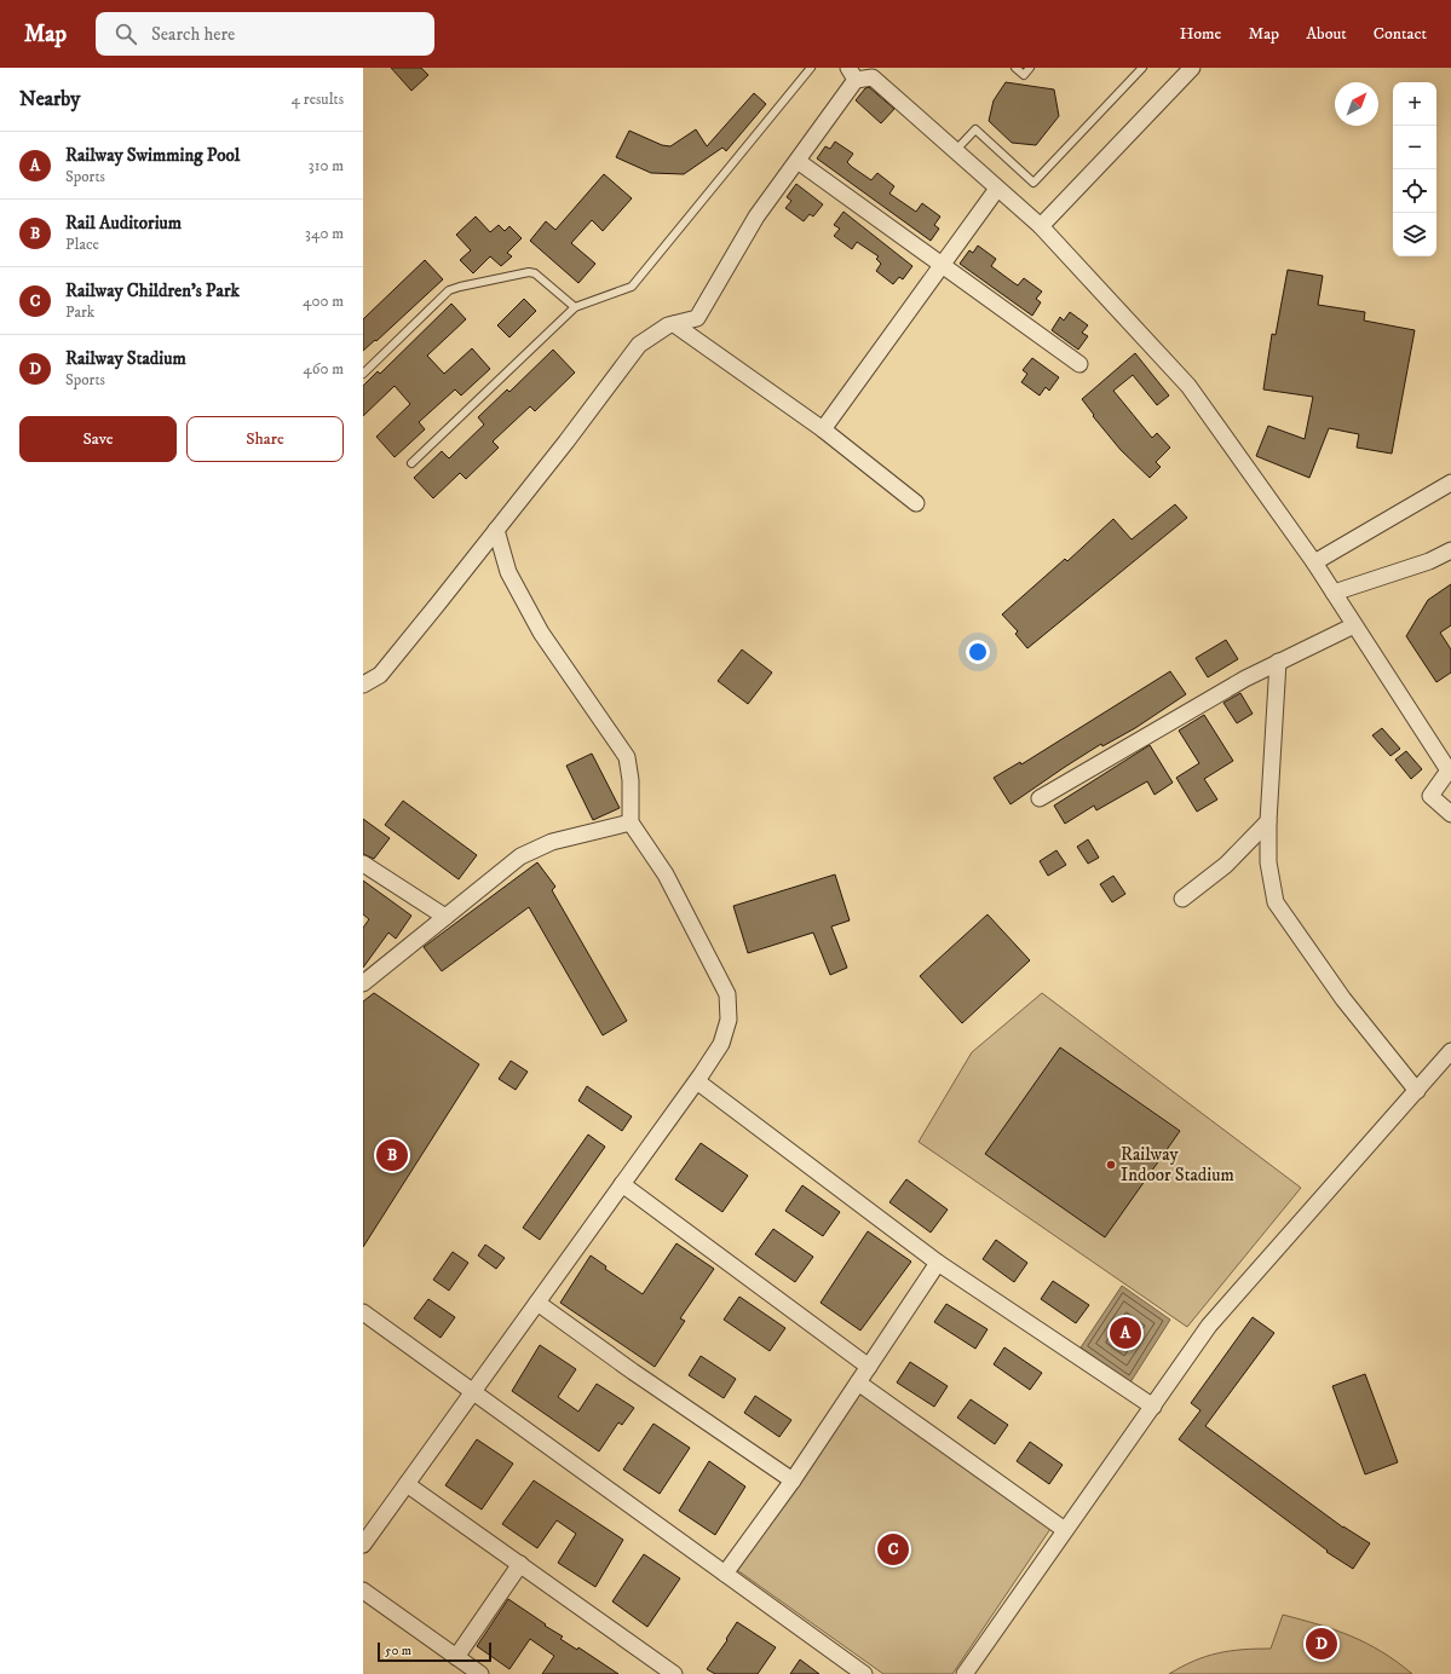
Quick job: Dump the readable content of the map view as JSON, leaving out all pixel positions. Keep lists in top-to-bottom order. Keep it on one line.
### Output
{"places":["Railway Indoor Stadium"],"scale_bar":"50 m","north":"top right","page":{"header":"Map","search":"Search here","nav":["Home","Map","About","Contact"],"heading":["Nearby","4 results"],"map_buttons":["+","−"],"list":[{"mark":"A","name":"Railway Swimming Pool","note":"Sports","value":"310 m"},{"mark":"B","name":"Rail Auditorium","note":"Place","value":"340 m"},{"mark":"C","name":"Railway Children's Park","note":"Park","value":"400 m"},{"mark":"D","name":"Railway Stadium","note":"Sports","value":"460 m"}],"buttons":["Save","Share"],"pins":["B","A","C","D"],"scale":"50 m"}}
